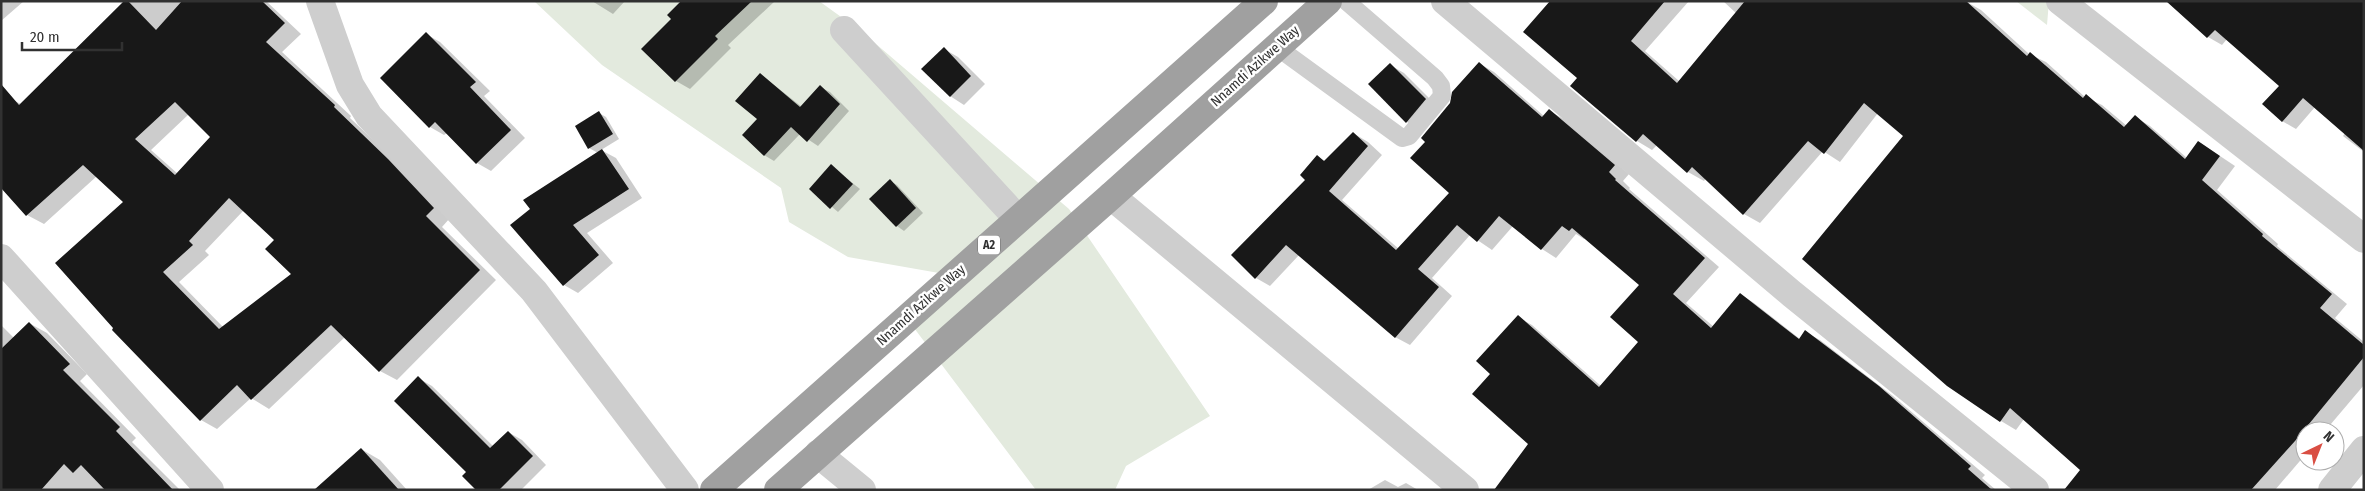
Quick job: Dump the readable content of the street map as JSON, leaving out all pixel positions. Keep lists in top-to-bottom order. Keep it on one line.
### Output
{"streets":{"highway":["Nnamdi Azikwe Way","A2"]},"scale_bar":"20 m","north":"top right"}
